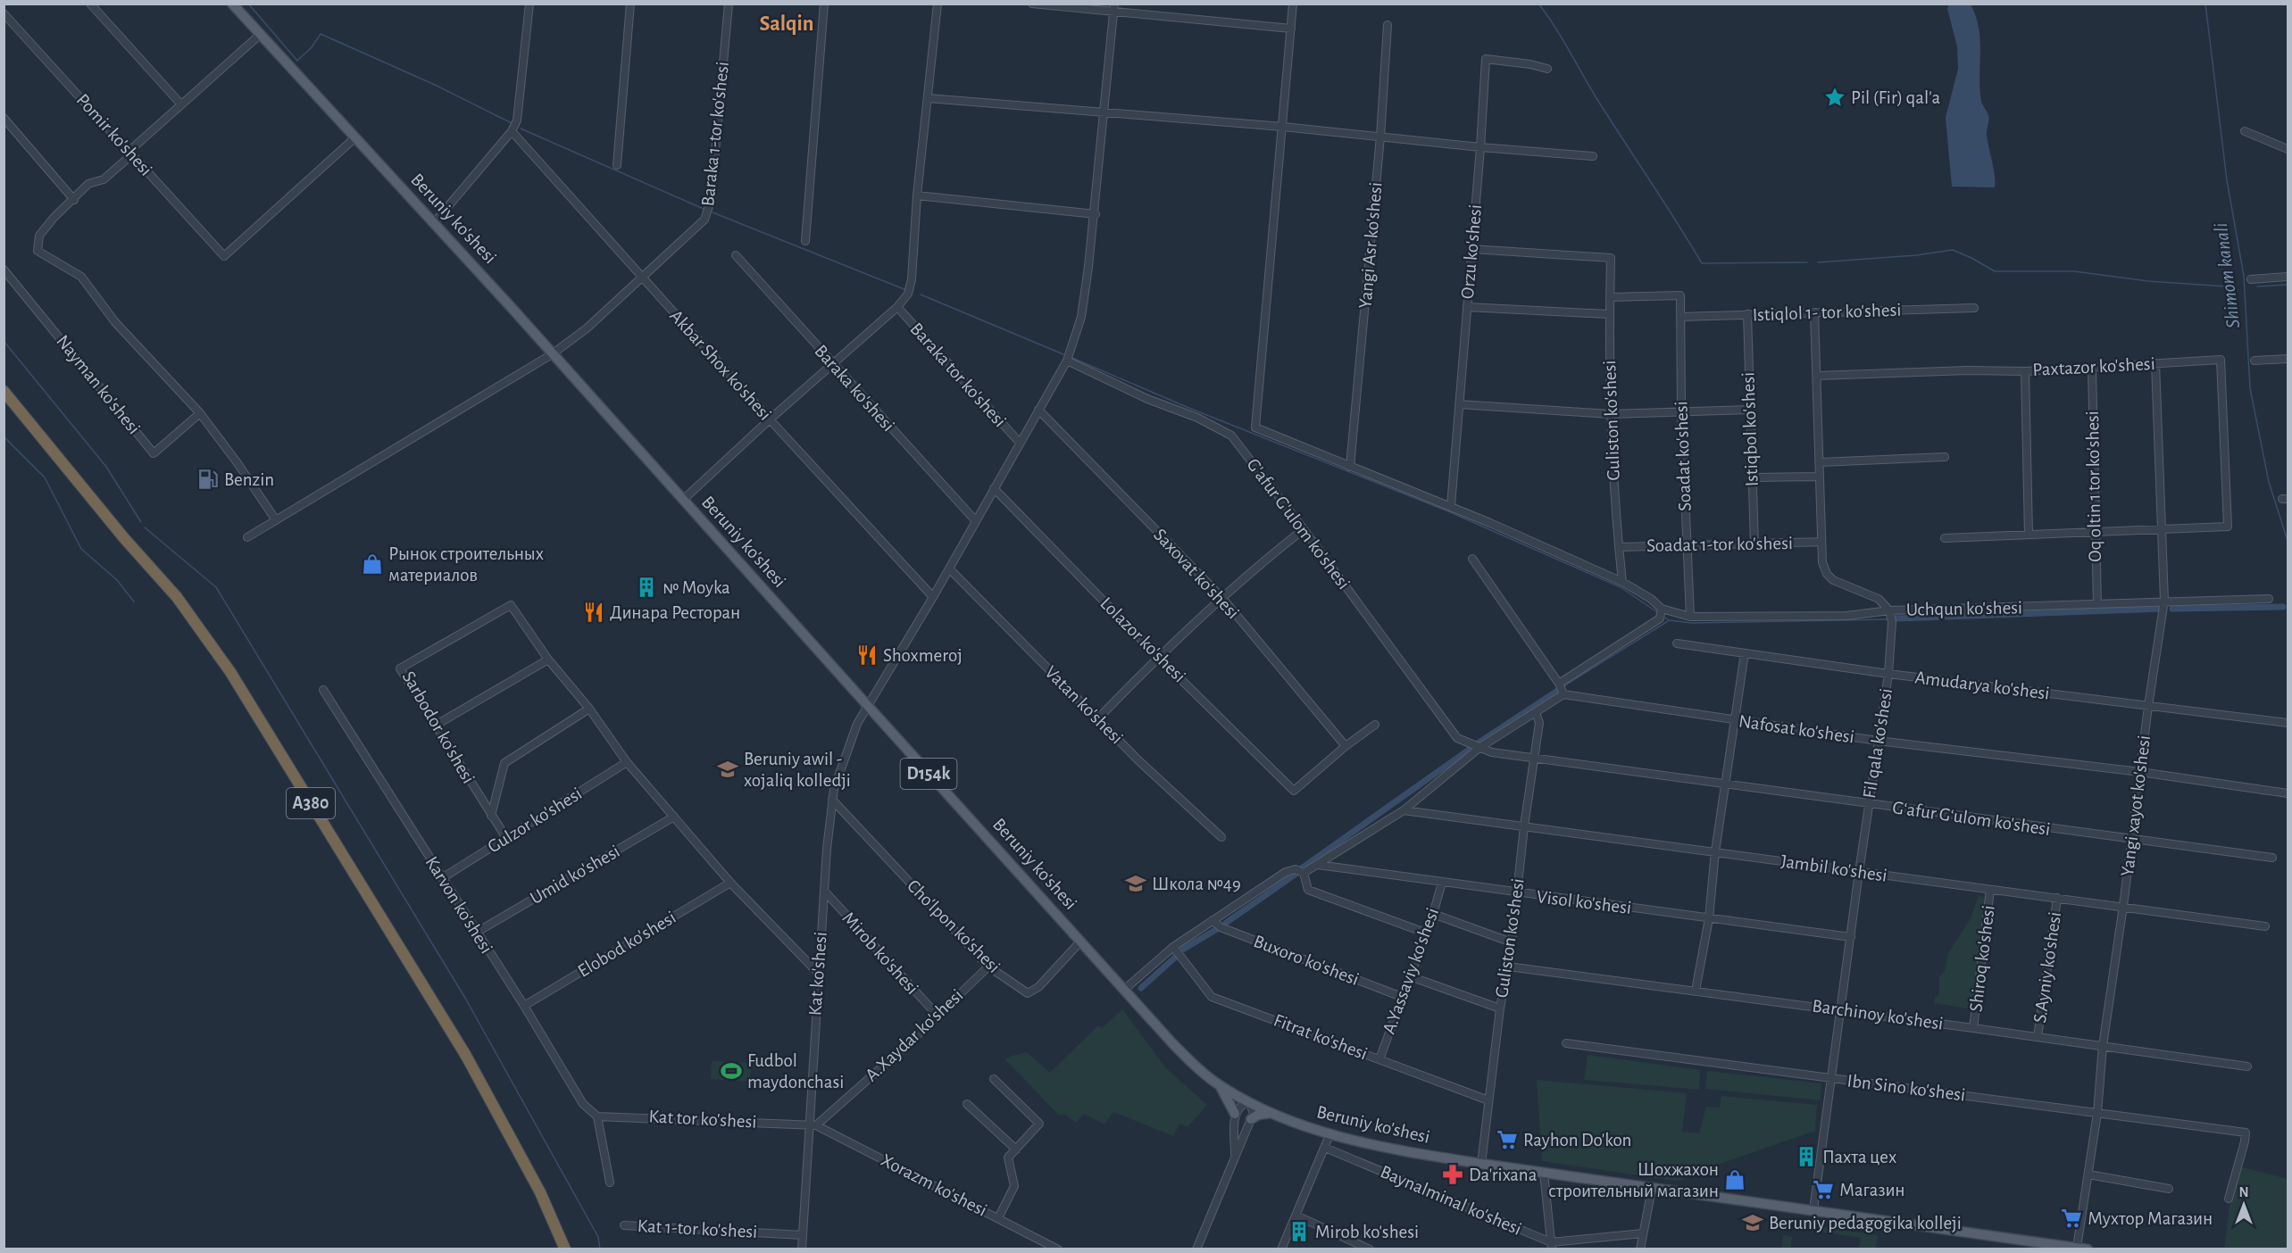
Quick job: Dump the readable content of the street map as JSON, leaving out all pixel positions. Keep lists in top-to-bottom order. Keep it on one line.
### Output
{"streets":{"highway":["A380"],"main road":["Beruniy ko'shesi","D154k"],"street":["Baraka 1-tor ko'shesi","Pomir ko'shesi","Yangi Asr ko'shesi","Orzu ko'shesi","Istiqlol 1- tor ko'shesi","Akbar Shox ko'shesi","Paxtazor ko'shesi","Baraka tor ko'shesi","Nayman ko'shesi","Baraka ko'shesi","Guliston ko'shesi","Istiqbol ko'shesi","Soadat ko'shesi","Oq oltin 1 tor ko'shesi","G'afur G'ulom ko'shesi","Soadat 1-tor ko'shesi","Saxovat ko'shesi","Uchqun ko'shesi","Lolazor ko'shesi","Amudarya ko'shesi","Vatan ko'shesi","Sarbodor ko'shesi","Nafosat ko'shesi","Fil qala ko'shesi","Yangi xayot ko'shesi","Gʻafur Gʻulom ko'shesi","Gulzor ko'shesi","Jambil ko'shesi","Umid ko'shesi","Visol ko'shesi","Karvon ko'shesi","Cho'lpon ko'shesi","Elobod ko'shesi","Mirob ko'shesi","Shiroq ko'shesi","Buxoro ko'shesi","S.Ayniy ko'shesi","A.Yassaviy ko'shesi","Kat ko'shesi","Barchinoy ko'shesi","A.Xaydar ko'shesi","Fitrat ko'shesi","Ibn Sino ko'shesi","Kat tor ko'shesi","Xorazm ko'shesi","Baynalminal ko'shesi","Kat 1-tor ko'shesi"]},"crossings":[["Baraka 1-tor ko'shesi","Beruniy ko'shesi"],["Baraka 1-tor ko'shesi","Akbar Shox ko'shesi"],["Pomir ko'shesi","Beruniy ko'shesi"],["Beruniy ko'shesi","Guliston ko'shesi"],["Beruniy ko'shesi","Fil qala ko'shesi"],["Beruniy ko'shesi","Yangi xayot ko'shesi"],["Beruniy ko'shesi","Cho'lpon ko'shesi"],["Beruniy ko'shesi","Kat ko'shesi"],["Orzu ko'shesi","Guliston ko'shesi"],["Istiqlol 1- tor ko'shesi","Istiqbol ko'shesi"],["Istiqlol 1- tor ko'shesi","Soadat ko'shesi"],["Akbar Shox ko'shesi","Kat ko'shesi"],["Paxtazor ko'shesi","Oq oltin 1 tor ko'shesi"],["Paxtazor ko'shesi","Yangi xayot ko'shesi"],["Baraka tor ko'shesi","Kat ko'shesi"],["Baraka ko'shesi","Kat ko'shesi"],["Guliston ko'shesi","Soadat ko'shesi"],["Guliston ko'shesi","Soadat 1-tor ko'shesi"],["Guliston ko'shesi","Gʻafur Gʻulom ko'shesi"],["Guliston ko'shesi","Jambil ko'shesi"],["Guliston ko'shesi","Visol ko'shesi"],["Guliston ko'shesi","Barchinoy ko'shesi"],["Guliston ko'shesi","Fitrat ko'shesi"],["Istiqbol ko'shesi","Soadat 1-tor ko'shesi"],["Soadat ko'shesi","Soadat 1-tor ko'shesi"],["Soadat ko'shesi","Uchqun ko'shesi"],["Oq oltin 1 tor ko'shesi","Uchqun ko'shesi"],["G'afur G'ulom ko'shesi","Gʻafur Gʻulom ko'shesi"],["G'afur G'ulom ko'shesi","Kat ko'shesi"],["Saxovat ko'shesi","Lolazor ko'shesi"],["Saxovat ko'shesi","Kat ko'shesi"],["Uchqun ko'shesi","Fil qala ko'shesi"],["Uchqun ko'shesi","Yangi xayot ko'shesi"],["Lolazor ko'shesi","Kat ko'shesi"],["Amudarya ko'shesi","Fil qala ko'shesi"],["Amudarya ko'shesi","Yangi xayot ko'shesi"],["Vatan ko'shesi","Kat ko'shesi"],["Sarbodor ko'shesi","Gulzor ko'shesi"],["Nafosat ko'shesi","Fil qala ko'shesi"],["Nafosat ko'shesi","Yangi xayot ko'shesi"],["Fil qala ko'shesi","Gʻafur Gʻulom ko'shesi"],["Fil qala ko'shesi","Jambil ko'shesi"],["Fil qala ko'shesi","Visol ko'shesi"],["Fil qala ko'shesi","Barchinoy ko'shesi"],["Fil qala ko'shesi","Ibn Sino ko'shesi"],["Yangi xayot ko'shesi","Gʻafur Gʻulom ko'shesi"],["Yangi xayot ko'shesi","Jambil ko'shesi"],["Yangi xayot ko'shesi","Barchinoy ko'shesi"],["Yangi xayot ko'shesi","Ibn Sino ko'shesi"],["Gulzor ko'shesi","Karvon ko'shesi"],["Jambil ko'shesi","Shiroq ko'shesi"],["Jambil ko'shesi","S.Ayniy ko'shesi"],["Umid ko'shesi","Karvon ko'shesi"],["Visol ko'shesi","A.Yassaviy ko'shesi"],["Karvon ko'shesi","Elobod ko'shesi"],["Karvon ko'shesi","Kat tor ko'shesi"],["Cho'lpon ko'shesi","Kat ko'shesi"],["Cho'lpon ko'shesi","A.Xaydar ko'shesi"],["Mirob ko'shesi","Kat ko'shesi"],["Mirob ko'shesi","A.Xaydar ko'shesi"],["Shiroq ko'shesi","Barchinoy ko'shesi"],["Buxoro ko'shesi","A.Yassaviy ko'shesi"],["S.Ayniy ko'shesi","Barchinoy ko'shesi"],["A.Yassaviy ko'shesi","Fitrat ko'shesi"],["Kat ko'shesi","A.Xaydar ko'shesi"],["Kat ko'shesi","Kat tor ko'shesi"],["Kat ko'shesi","Xorazm ko'shesi"],["Kat ko'shesi","Kat 1-tor ko'shesi"],["A.Xaydar ko'shesi","Kat tor ko'shesi"],["A.Xaydar ko'shesi","Xorazm ko'shesi"],["Kat tor ko'shesi","Xorazm ko'shesi"]],"districts":["Salqin"],"water":["Shimom kanali"],"places":{"place":["Pil (Fir) qal'a"],"fuel station":["Benzin"],"shop":["Рынок строительных материалов","Шохжахон строительный магазин"],"building":["№ Moyka","Пахта цех","Mirob ko'shesi"],"restaurant":["Динара Ресторан","Shoxmeroj"],"school or university":["Beruniy awil - xojaliq kolledji","Школа №49","Beruniy pedagogika kolleji"],"sports":["Fudbol maydonchasi"],"supermarket":["Rayhon Do'kon","Магазин","Мухтор Магазин"],"pharmacy":["Da'rixana"]},"north":"top"}
